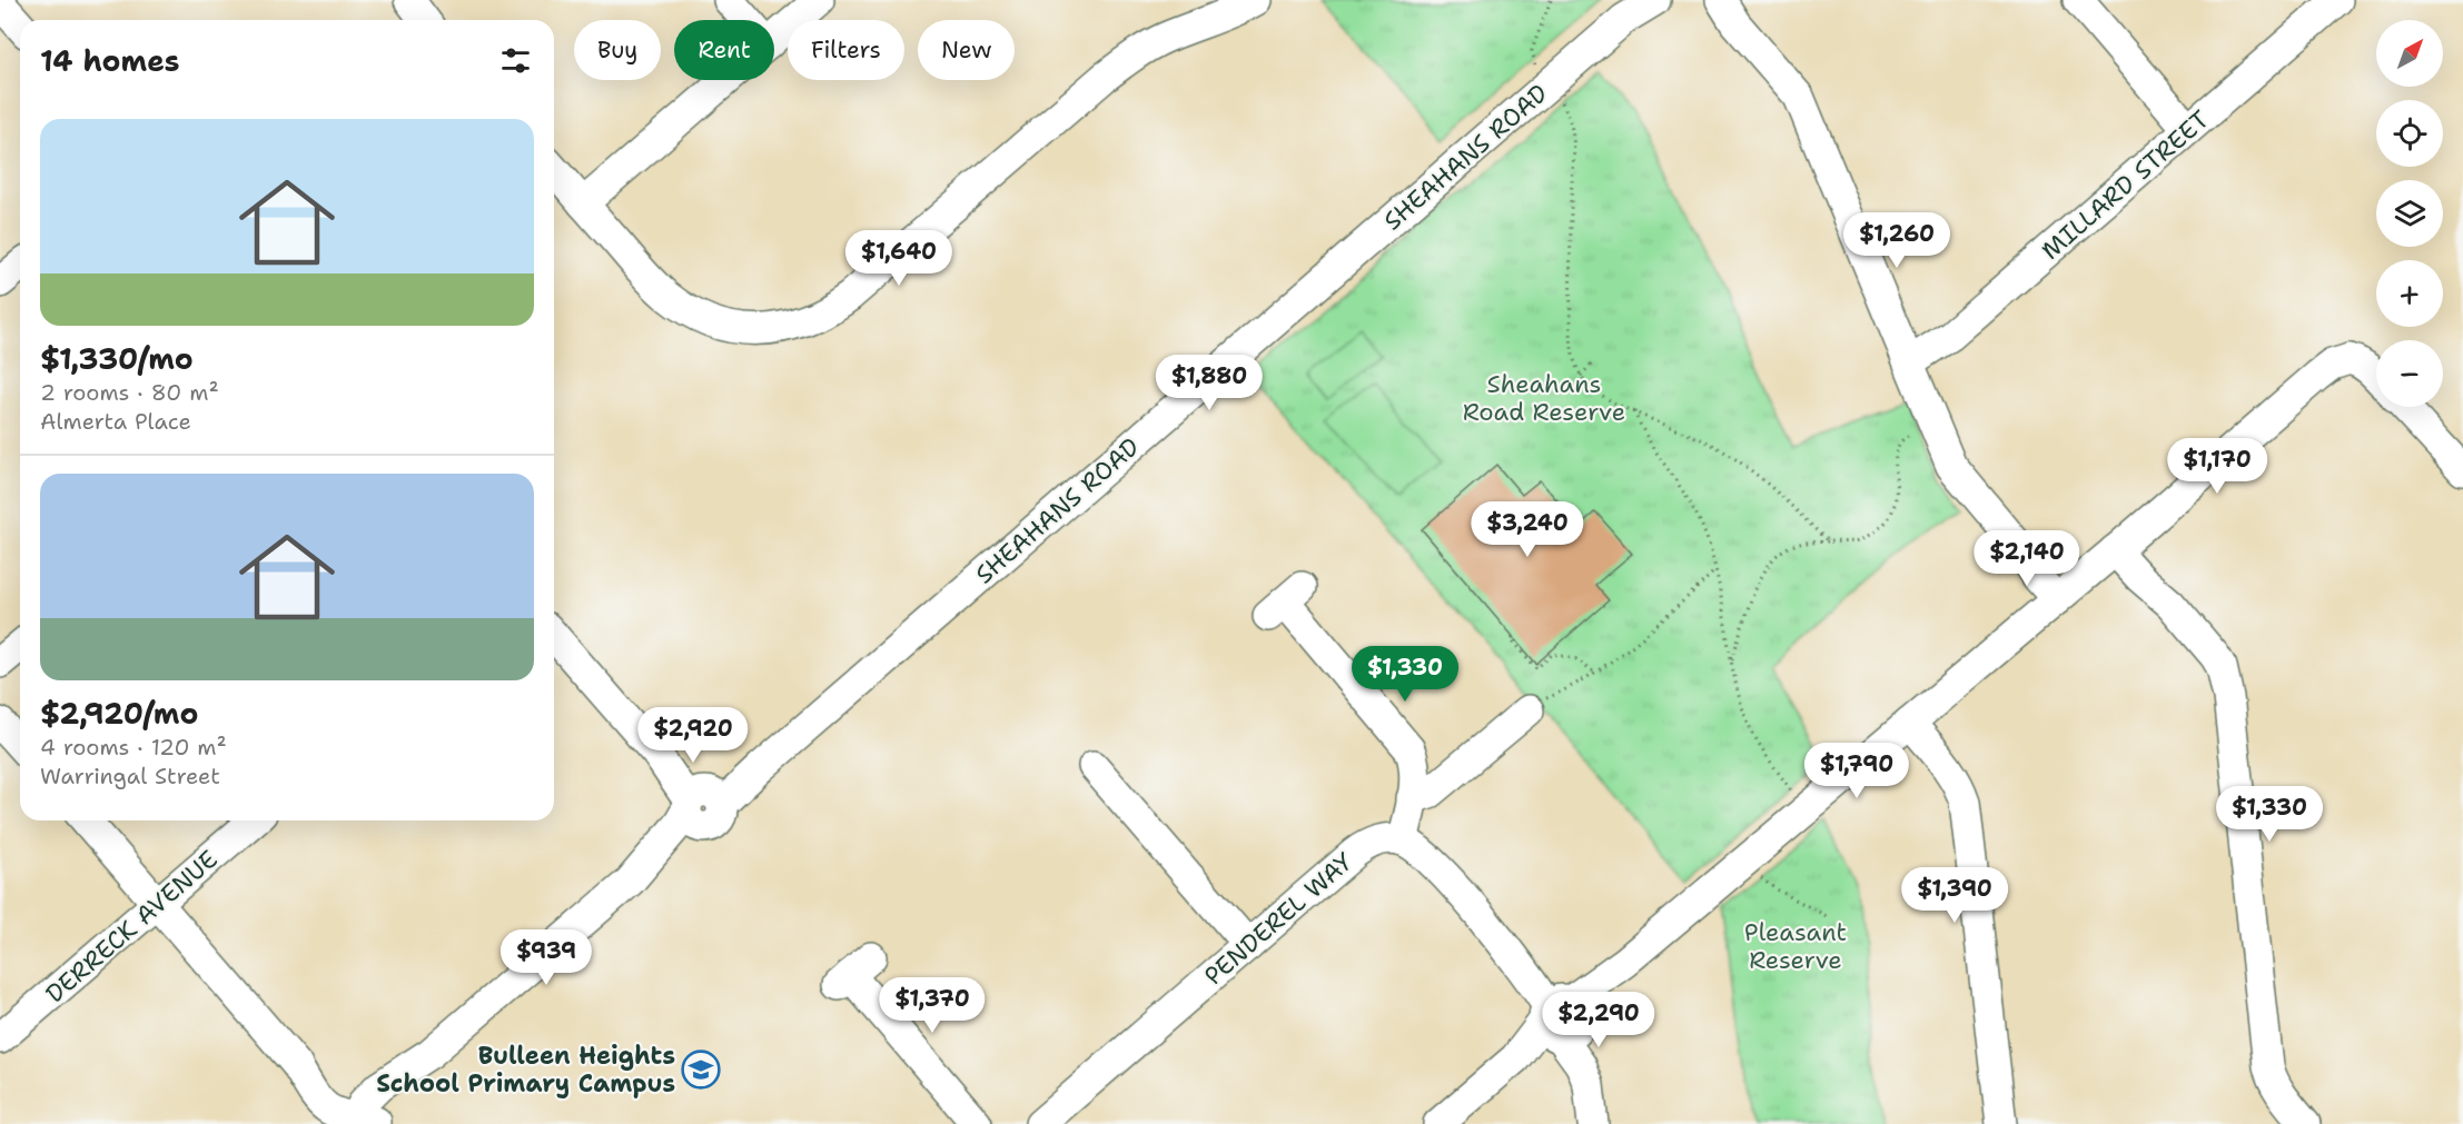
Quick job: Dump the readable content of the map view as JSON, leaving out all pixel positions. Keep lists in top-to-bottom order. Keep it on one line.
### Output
{"streets":{"street":["SHEAHANS ROAD","MILLARD STREET","PENDEREL WAY","DERRECK AVENUE"]},"parks":["Sheahans Road Reserve","Pleasant Reserve"],"places":{"school or university":["Bulleen Heights School Primary Campus"]},"north":"top right","page":{"map_buttons":["+","−"],"chip":["Buy","Rent","Filters","New"],"heading":"14 homes","list":[{"name":"$1,330/mo","note":"2 rooms · 80 m² · Almerta Place"},{"name":"$2,920/mo","note":"4 rooms · 120 m² · Warringal Street"}],"price":["$1,260","$1,640","$1,880","$1,170","$3,240","$2,140","$1,330","$2,920","$1,790","$1,330","$1,390","$939","$1,370","$2,290"]}}
